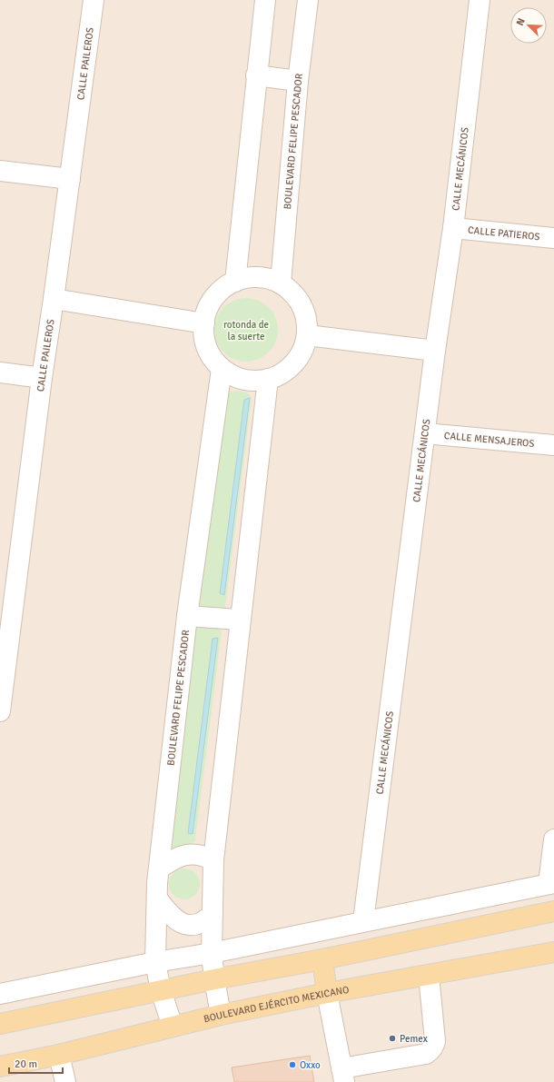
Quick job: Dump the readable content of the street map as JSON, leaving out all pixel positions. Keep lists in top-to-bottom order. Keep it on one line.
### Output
{"streets":{"main road":["BOULEVARD EJÉRCITO MEXICANO"],"street":["CALLE PAILEROS","BOULEVARD FELIPE PESCADOR","CALLE MECÁNICOS","CALLE PATIEROS","CALLE MENSAJEROS"]},"crossings":[["BOULEVARD FELIPE PESCADOR","BOULEVARD EJÉRCITO MEXICANO"],["CALLE MECÁNICOS","CALLE PATIEROS"],["CALLE MECÁNICOS","CALLE MENSAJEROS"]],"parks":["rotonda de la suerte"],"places":["Pemex","Oxxo"],"scale_bar":"20 m","north":"top left"}
